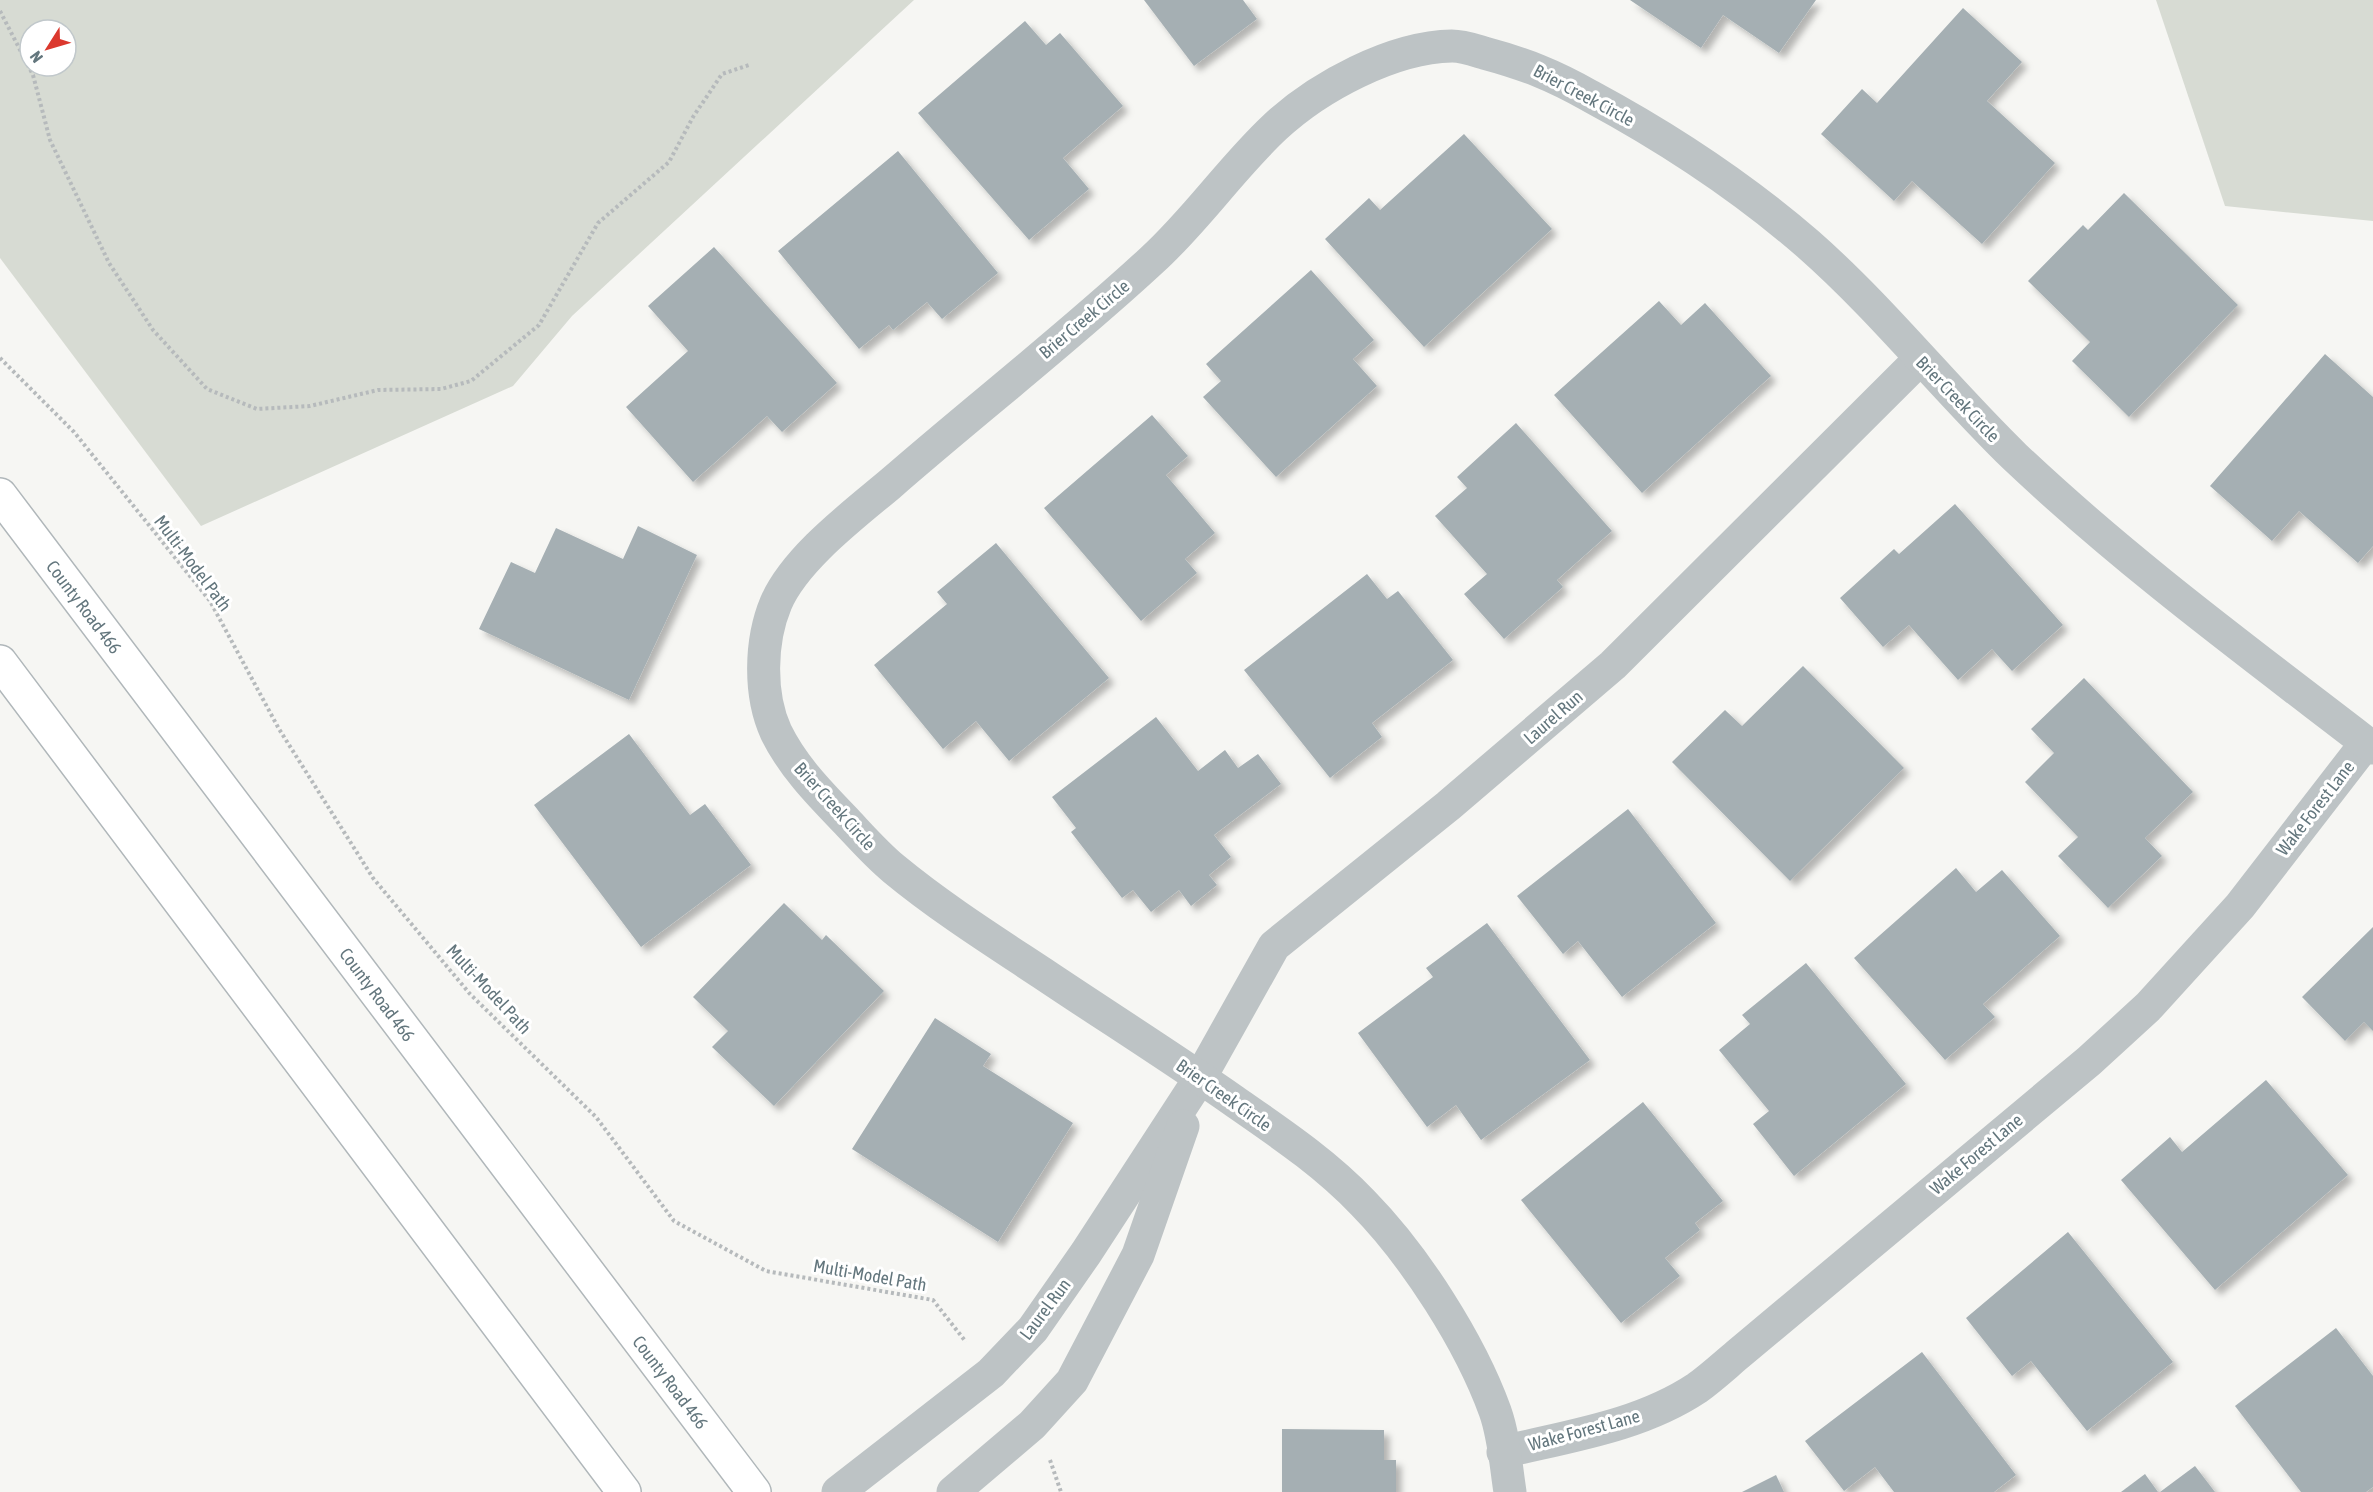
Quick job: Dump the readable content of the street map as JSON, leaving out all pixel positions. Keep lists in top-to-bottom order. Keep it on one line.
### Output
{"streets":{"main road":["County Road 466"],"street":["Brier Creek Circle","Laurel Run","Wake Forest Lane"],"path":["Multi-Model Path"]},"crossings":[["Brier Creek Circle","Laurel Run"],["Brier Creek Circle","Wake Forest Lane"],["Multi-Model Path","Laurel Run"]],"north":"bottom left"}
